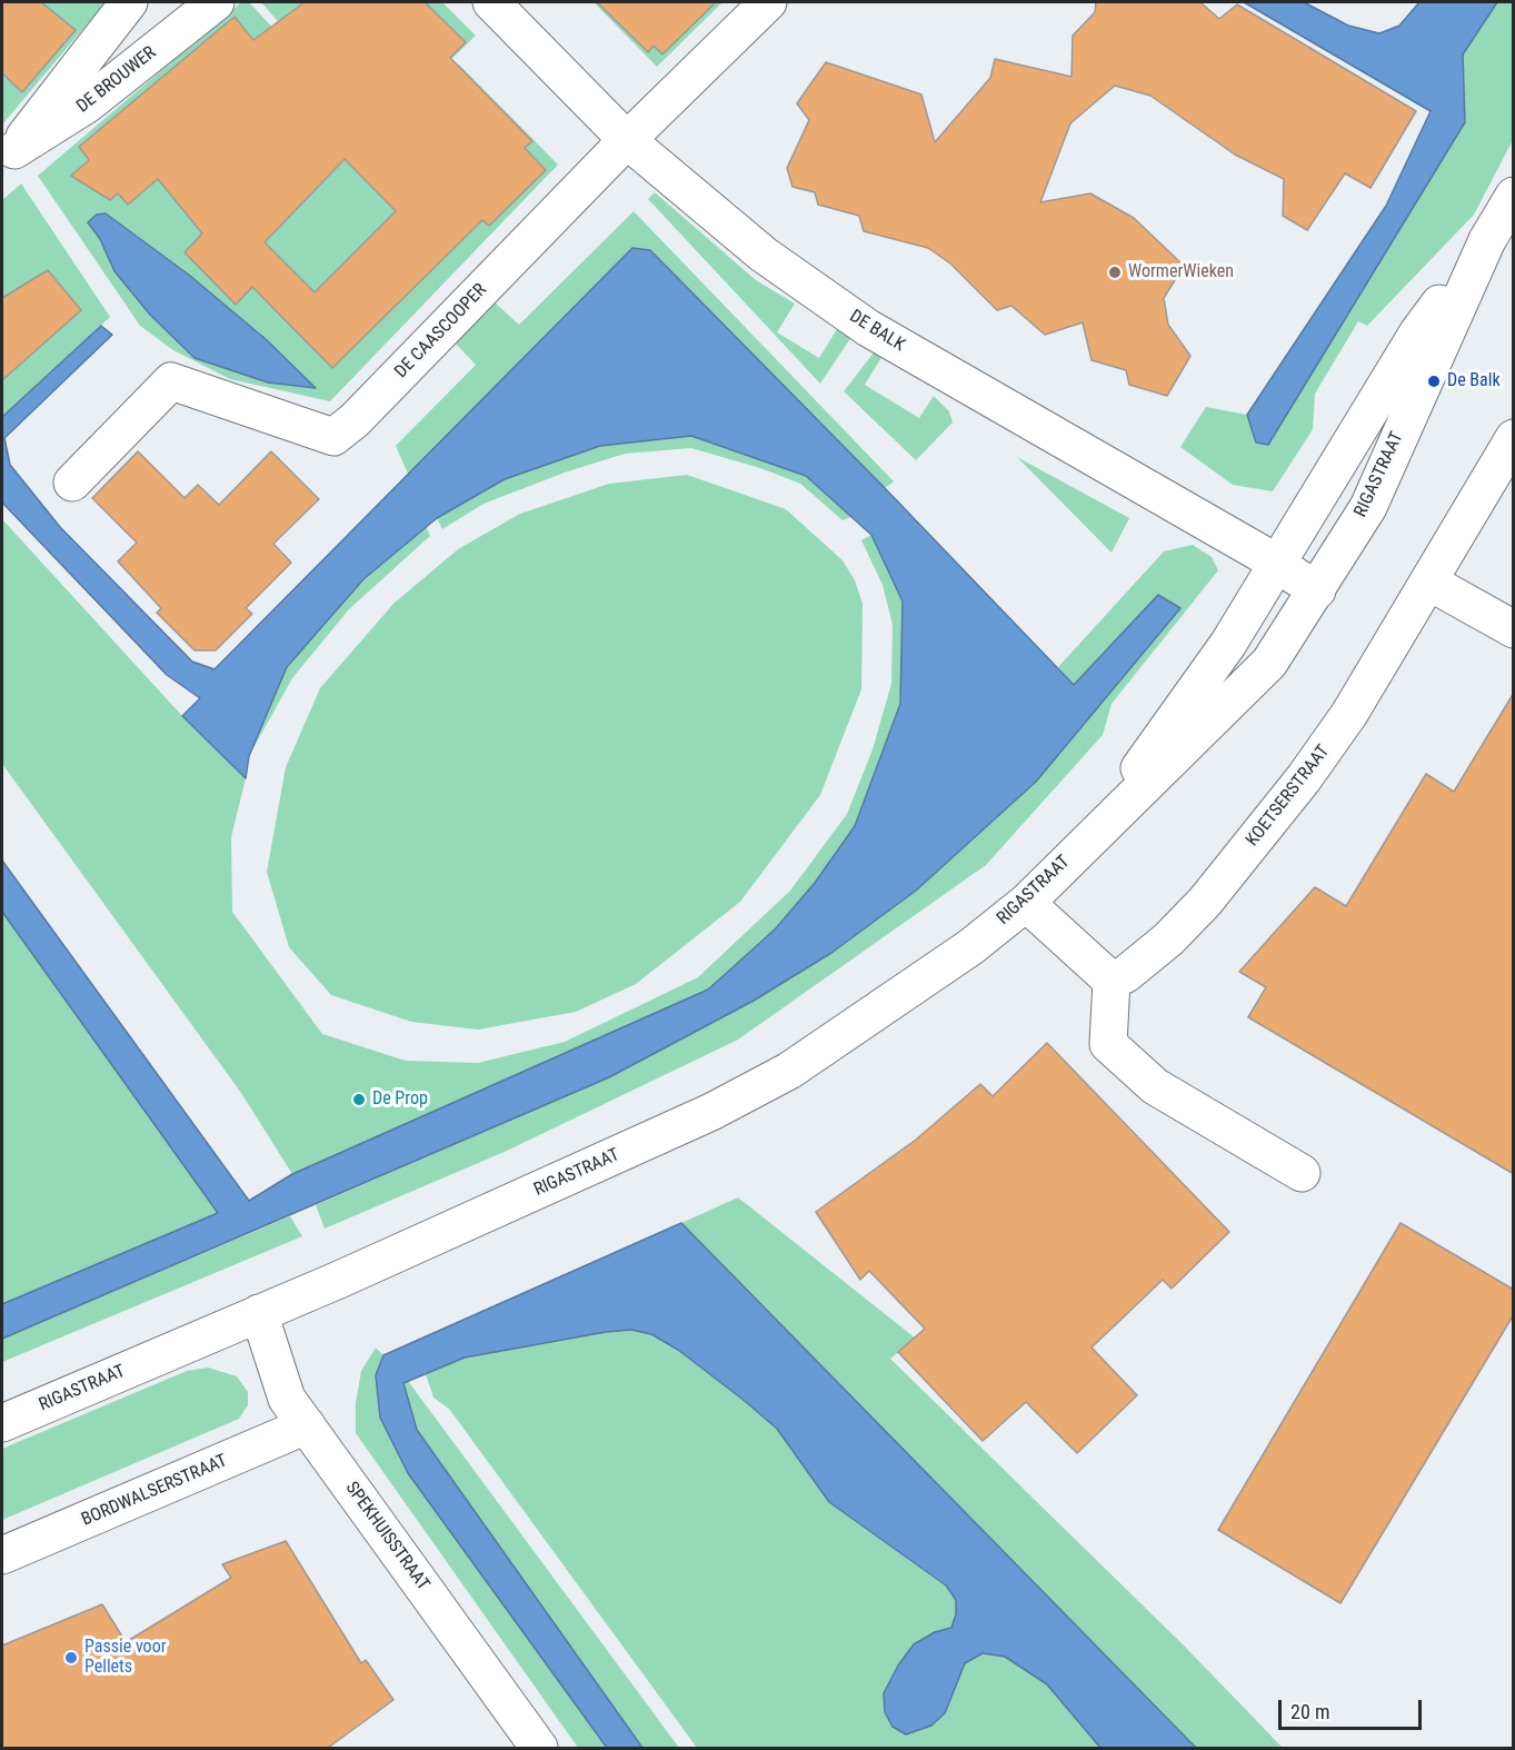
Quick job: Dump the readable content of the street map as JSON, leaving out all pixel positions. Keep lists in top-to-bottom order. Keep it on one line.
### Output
{"streets":{"street":["DE BROUWER","DE CAASCOOPER","DE BALK","RIGASTRAAT","KOETSERSTRAAT","BORDWALSERSTRAAT","SPEKHUISSTRAAT"]},"crossings":[["DE CAASCOOPER","DE BALK"],["DE BALK","RIGASTRAAT"],["RIGASTRAAT","SPEKHUISSTRAAT"],["BORDWALSERSTRAAT","SPEKHUISSTRAAT"]],"places":["WormerWieken","De Balk","De Prop","Passie voor Pellets"],"scale_bar":"20 m"}
